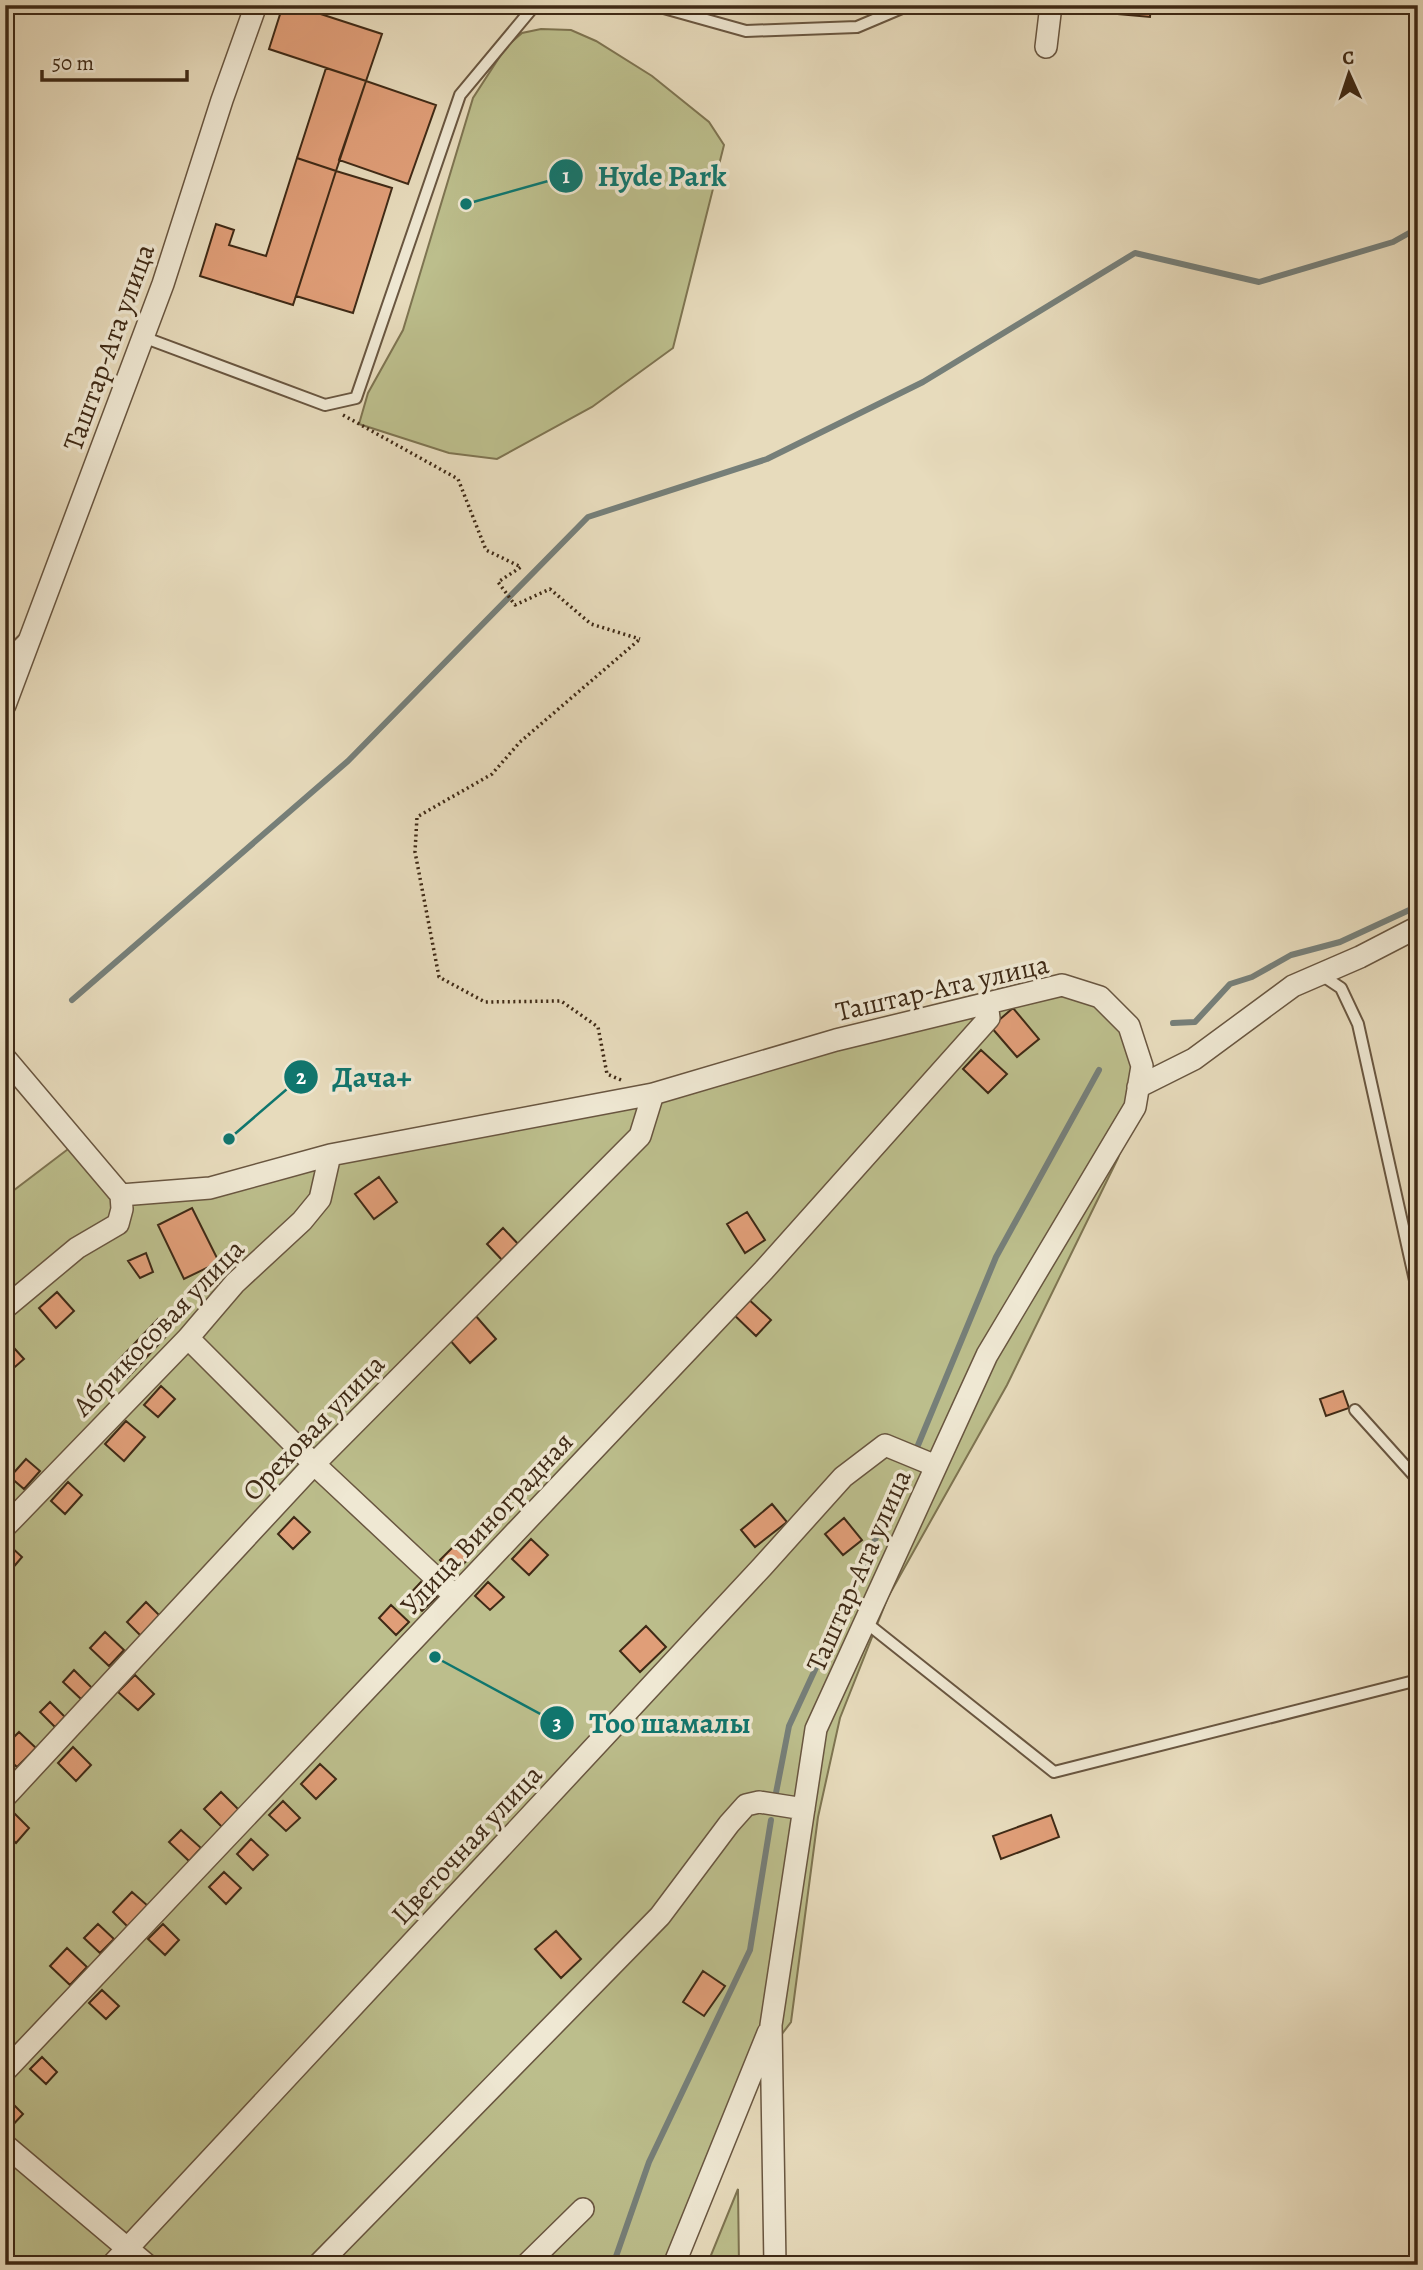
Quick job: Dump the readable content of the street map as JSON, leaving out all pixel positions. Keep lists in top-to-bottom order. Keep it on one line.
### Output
{"streets":{"street":["Таштар-Ата улица","Абрикосовая улица","Ореховая улица","Улица Виноградная","Цветочная улица"]},"crossings":[["Таштар-Ата улица","Абрикосовая улица"],["Таштар-Ата улица","Ореховая улица"],["Таштар-Ата улица","Улица Виноградная"],["Таштар-Ата улица","Цветочная улица"]],"places":["Hyde Park","Дача+","Тоо шамалы"],"scale_bar":"50 m","north":"top"}
